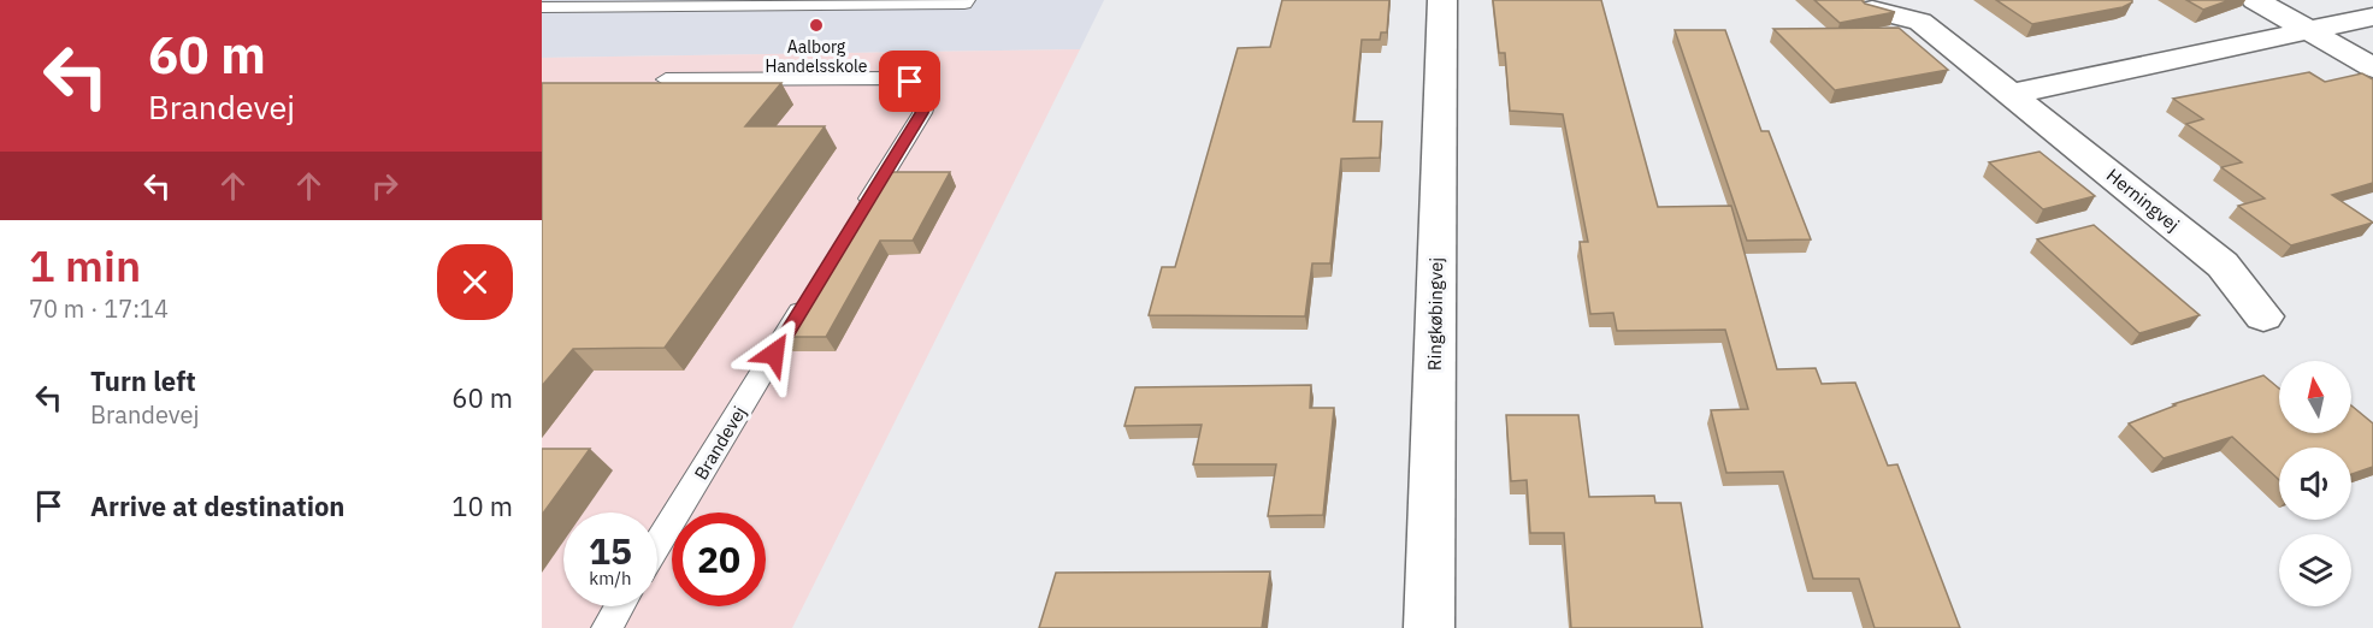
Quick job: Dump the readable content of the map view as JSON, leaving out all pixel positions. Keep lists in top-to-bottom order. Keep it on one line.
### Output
{"streets":{"street":["Herningvej","Ringkøbingvej"],"lane":["Brandevej"]},"places":["Aalborg Handelsskole"],"north":"top","page":{"turn":["60 m","Brandevej"],"heading":["1 min","70 m · 17:14"],"list":[{"name":"Turn left","note":"Brandevej","value":"60 m"},{"name":"Arrive at destination","value":"10 m"}],"speed":"15 km/h","limit":"20"}}
